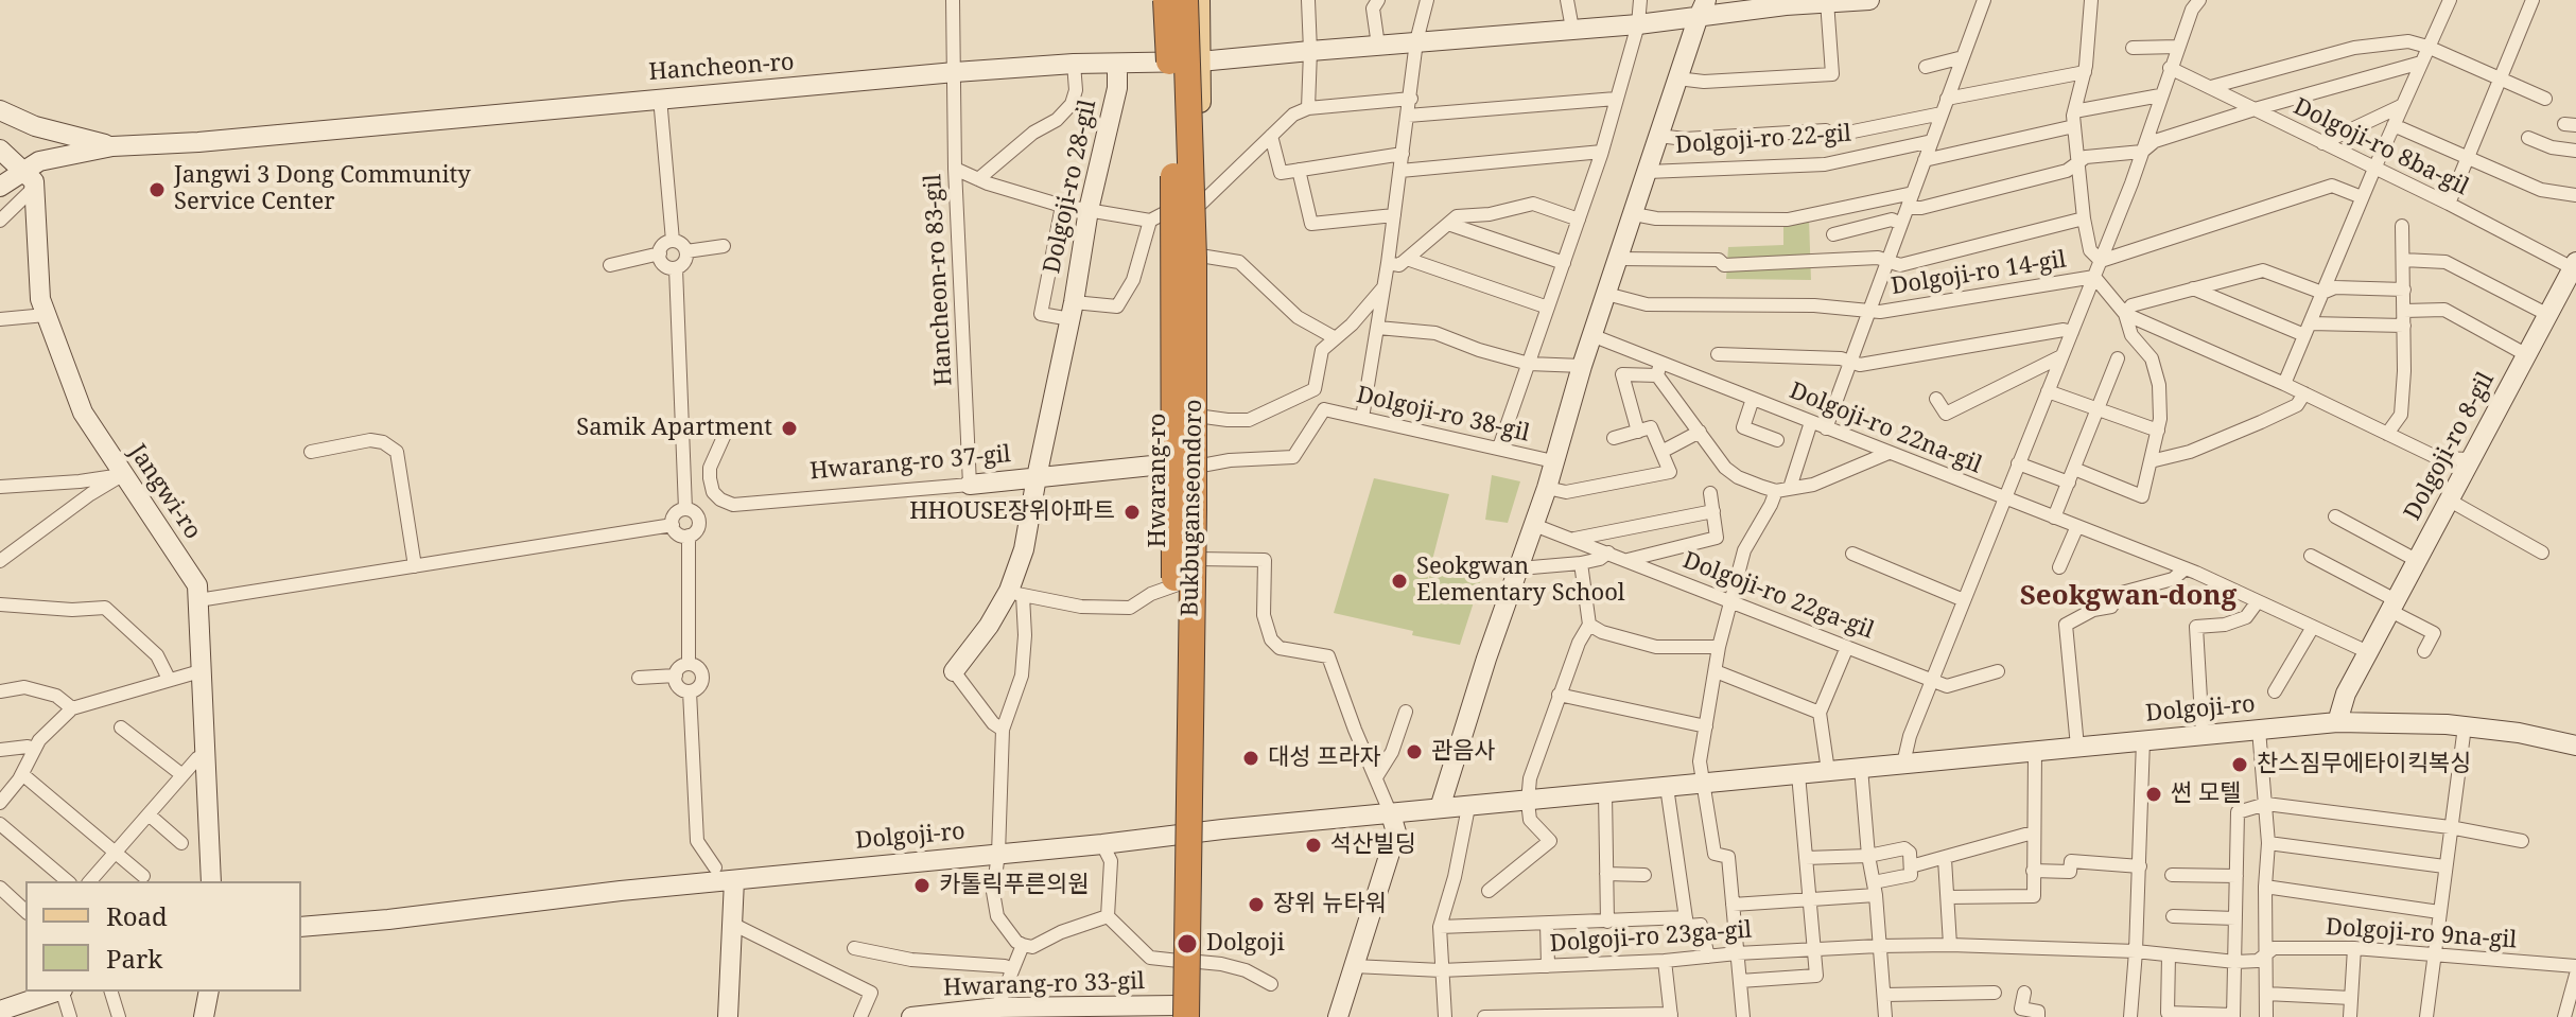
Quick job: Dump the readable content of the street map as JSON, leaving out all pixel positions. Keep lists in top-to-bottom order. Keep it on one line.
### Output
{"streets":{"highway":["Bukbuganseondoro"],"main road":["Hancheon-ro","Dolgoji-ro 22-gil","Dolgoji-ro 28-gil","Dolgoji-ro 8-gil","Hwarang-ro 37-gil","Hwarang-ro","Jangwi-ro","Dolgoji-ro","Hwarang-ro 33-gil"],"street":["Dolgoji-ro 8ba-gil","Dolgoji-ro 14-gil","Hancheon-ro 83-gil","Dolgoji-ro 38-gil","Dolgoji-ro 22na-gil","Dolgoji-ro 22ga-gil","Dolgoji-ro 9na-gil","Dolgoji-ro 23ga-gil"]},"crossings":[["Hancheon-ro","Dolgoji-ro 22-gil"],["Hancheon-ro","Dolgoji-ro 28-gil"],["Hancheon-ro","Hancheon-ro 83-gil"],["Hancheon-ro","Hwarang-ro"],["Hancheon-ro","Jangwi-ro"],["Dolgoji-ro 22-gil","Dolgoji-ro 38-gil"],["Dolgoji-ro 22-gil","Dolgoji-ro 22na-gil"],["Dolgoji-ro 22-gil","Dolgoji-ro 22ga-gil"],["Dolgoji-ro 22-gil","Dolgoji-ro"],["Dolgoji-ro 8ba-gil","Dolgoji-ro 14-gil"],["Dolgoji-ro 8ba-gil","Dolgoji-ro 8-gil"],["Dolgoji-ro 28-gil","Hwarang-ro 37-gil"],["Dolgoji-ro 28-gil","Dolgoji-ro"],["Dolgoji-ro 14-gil","Dolgoji-ro 22na-gil"],["Dolgoji-ro 14-gil","Dolgoji-ro 22ga-gil"],["Dolgoji-ro 14-gil","Dolgoji-ro"],["Hancheon-ro 83-gil","Hwarang-ro 37-gil"],["Dolgoji-ro 38-gil","Hwarang-ro 37-gil"],["Dolgoji-ro 38-gil","Hwarang-ro"],["Dolgoji-ro 22na-gil","Dolgoji-ro 8-gil"],["Dolgoji-ro 8-gil","Dolgoji-ro"],["Hwarang-ro 37-gil","Hwarang-ro"],["Hwarang-ro","Bukbuganseondoro"],["Hwarang-ro","Dolgoji-ro"],["Hwarang-ro","Hwarang-ro 33-gil"],["Bukbuganseondoro","Hwarang-ro 33-gil"],["Dolgoji-ro 9na-gil","Dolgoji-ro 23ga-gil"]],"districts":["Seokgwan-dong"],"places":["Jangwi 3 Dong Community Service Center","Samik Apartment","HHOUSE장위아파트","Seokgwan Elementary School","관음사","대성 프라자","찬스짐무에타이킥복싱","썬 모텔","석산빌딩","카톨릭푸른의원","장위 뉴타워","Dolgoji"],"legend":["Road","Park"]}
